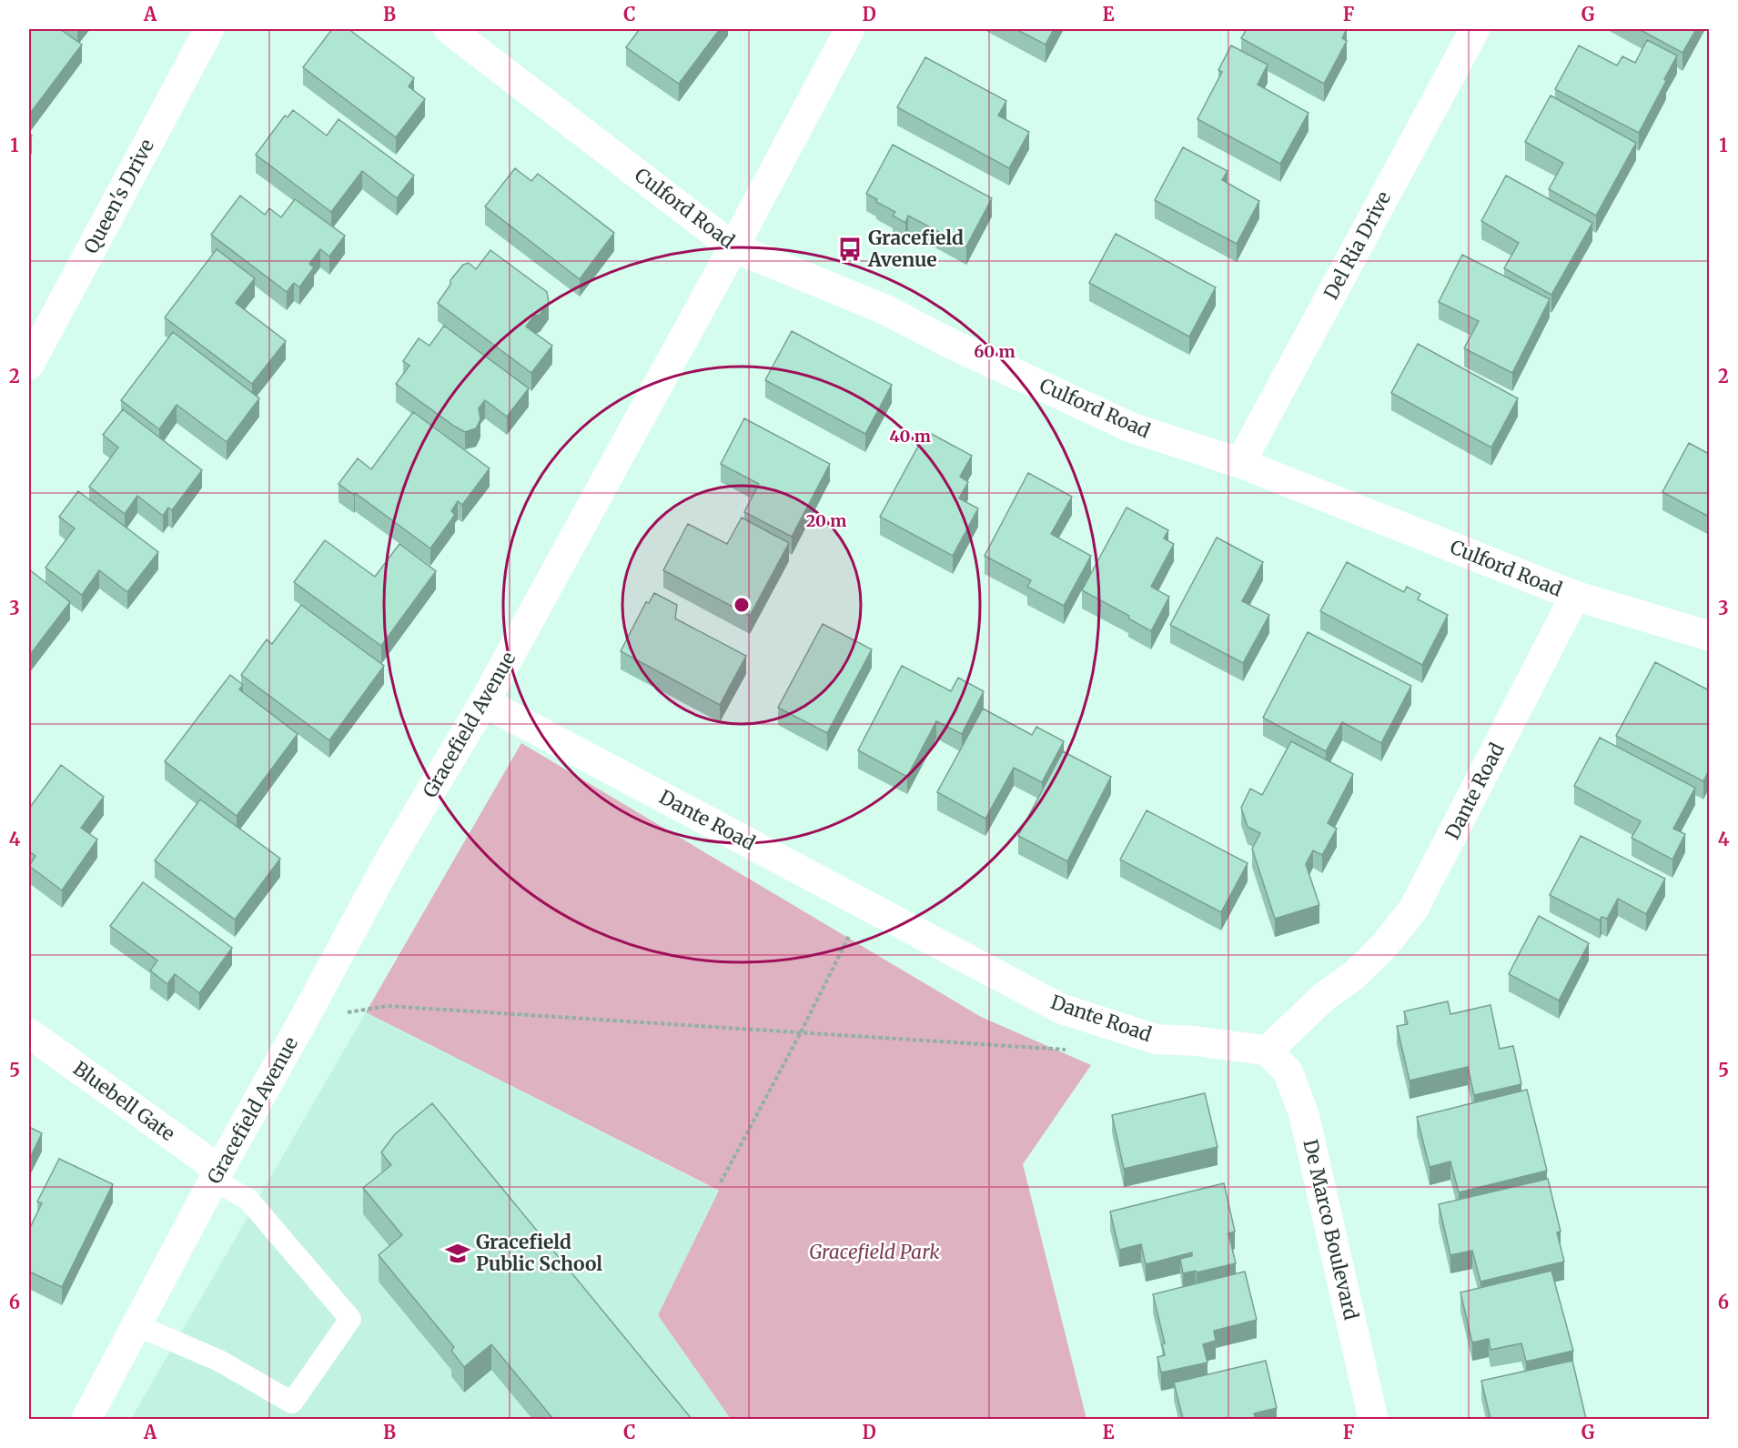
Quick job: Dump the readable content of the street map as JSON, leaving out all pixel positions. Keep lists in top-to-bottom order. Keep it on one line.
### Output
{"streets":{"street":["Queen's Drive","Culford Road","Del Ria Drive","Gracefield Avenue","Dante Road","Bluebell Gate","De Marco Boulevard"]},"crossings":[["Culford Road","Del Ria Drive"],["Culford Road","Gracefield Avenue"],["Culford Road","Dante Road"],["Gracefield Avenue","Dante Road"],["Gracefield Avenue","Bluebell Gate"],["Dante Road","De Marco Boulevard"]],"parks":["Gracefield Park"],"places":{"bus stop":["Gracefield Avenue"],"school or university":["Gracefield Public School"]},"grid":{"columns":["A","B","C","D","E","F","G"],"rows":["1","2","3","4","5","6"]},"rings":["60 m","40 m","20 m"]}
